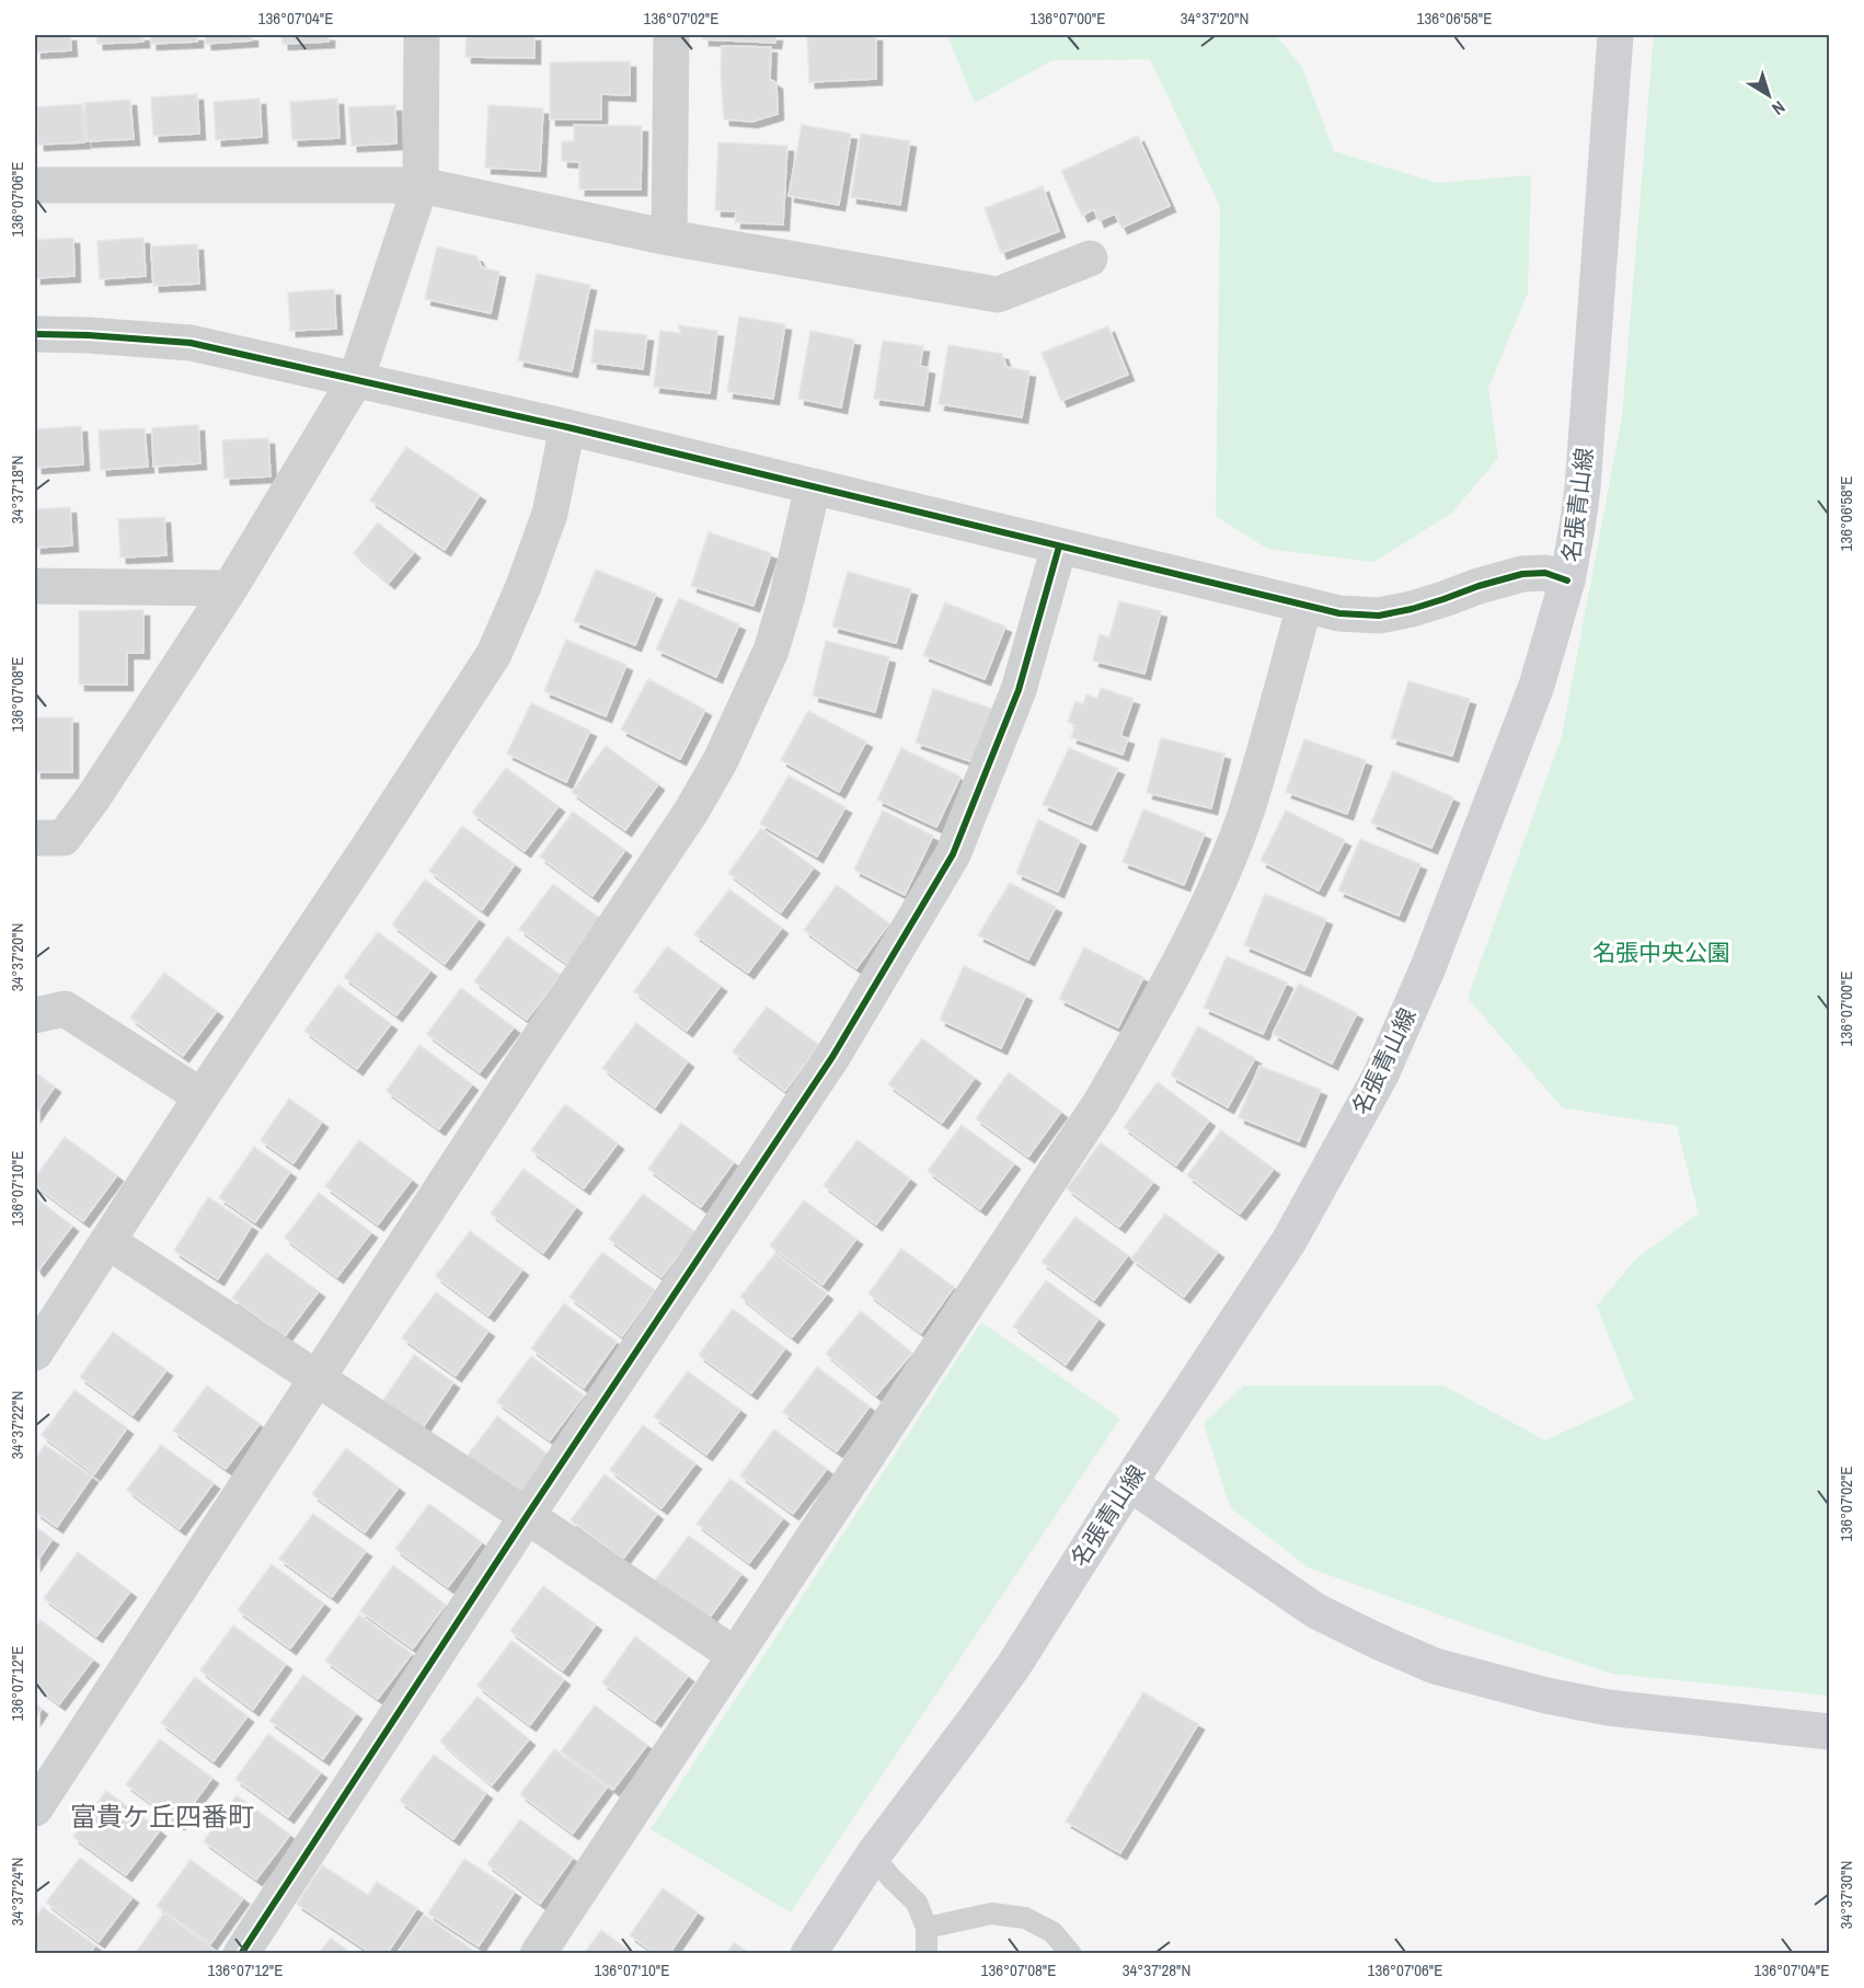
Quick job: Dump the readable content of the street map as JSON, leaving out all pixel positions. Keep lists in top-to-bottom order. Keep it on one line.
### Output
{"streets":{"main road":["名張青山線"]},"districts":["富貴ケ丘四番町"],"parks":["名張中央公園"],"north":"bottom right","coordinates":["136°07'04\"E","136°07'02\"E","136°07'00\"E","34°37'20\"N","136°06'58\"E","136°07'06\"E","34°37'18\"N","136°07'08\"E","136°07'10\"E","34°37'22\"N","136°07'12\"E","34°37'24\"N","34°37'30\"N","34°37'28\"N"]}
